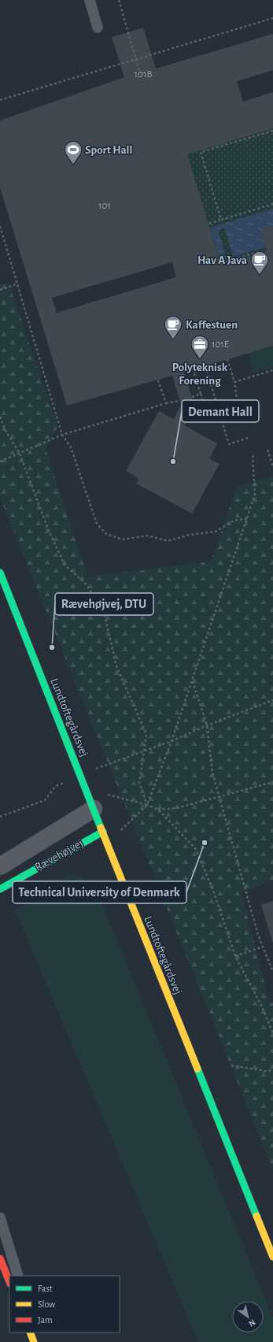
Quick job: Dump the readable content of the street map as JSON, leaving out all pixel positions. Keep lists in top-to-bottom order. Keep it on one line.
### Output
{"streets":{"main road":["Lundtoftegårdsvej","Rævehøjvej"]},"crossings":[["Lundtoftegårdsvej","Rævehøjvej"]],"places":{"sports":["Sport Hall"],"cafe":["Hav A Java","Kaffestuen"],"office":["Polyteknisk Forening"],"other":["Demant Hall","Rævehøjvej, DTU","Technical University of Denmark"]},"house_numbers":["101B","101","101E"],"legend":["Fast","Slow","Jam"],"north":"bottom right"}
